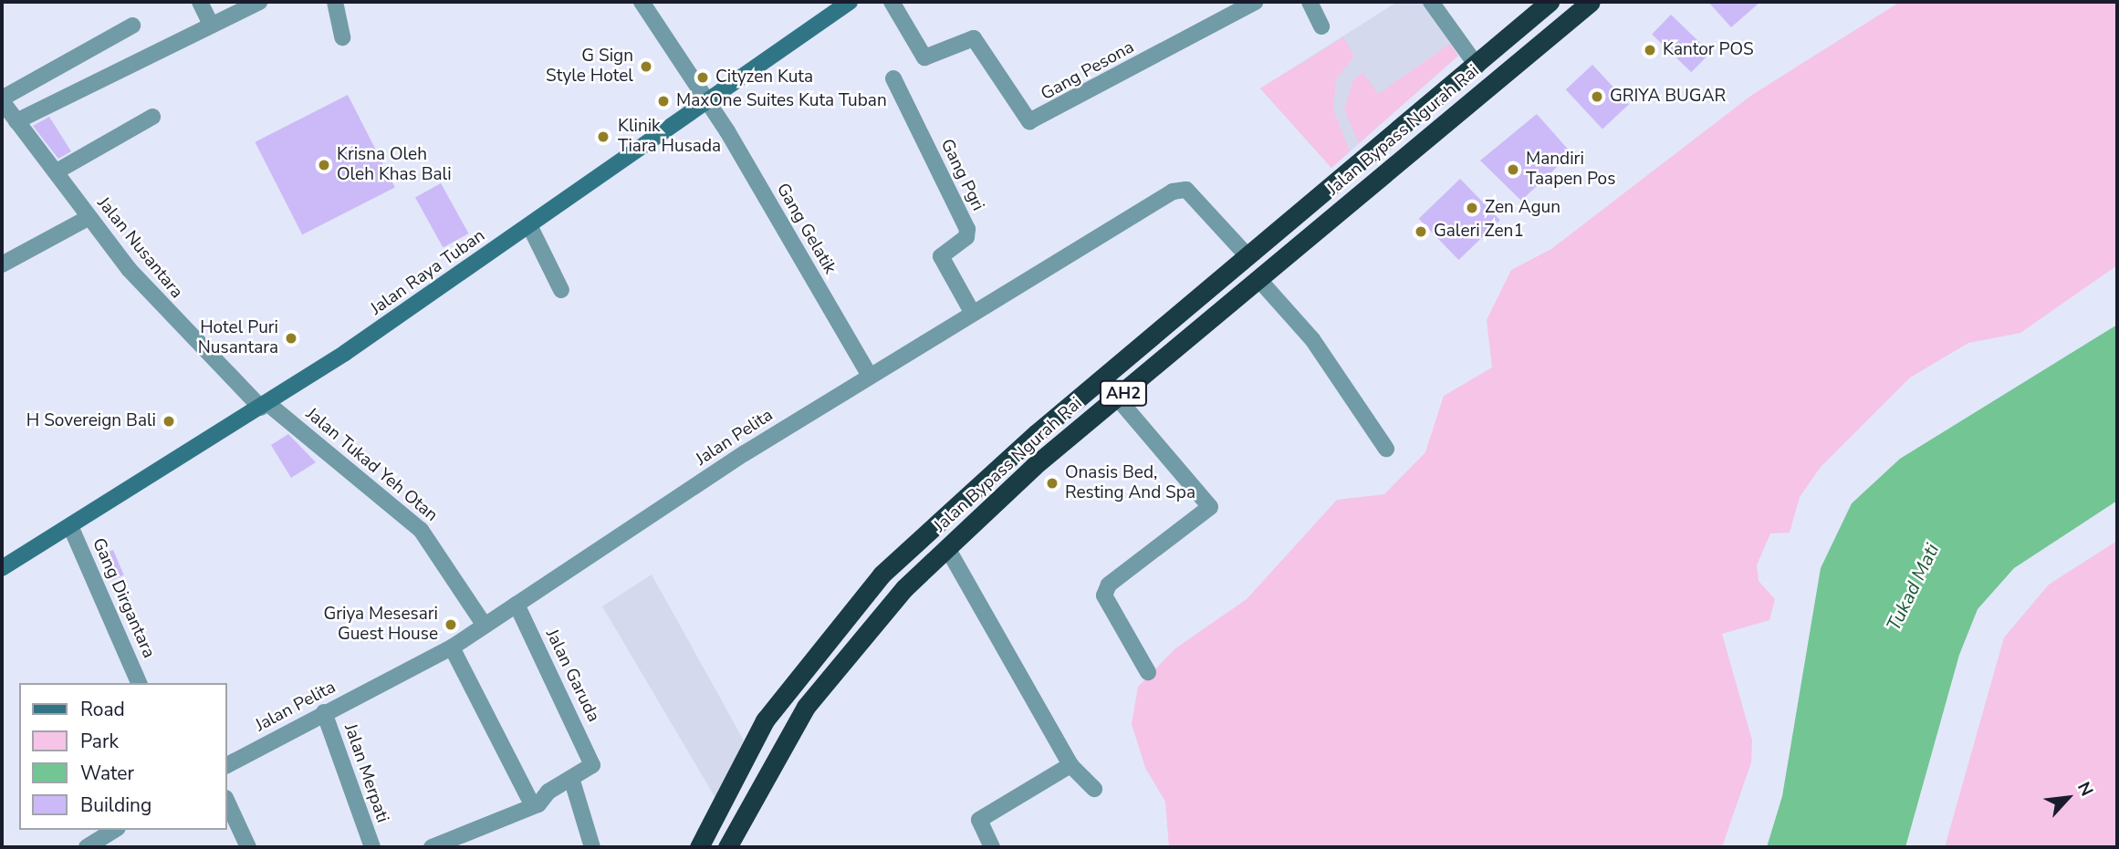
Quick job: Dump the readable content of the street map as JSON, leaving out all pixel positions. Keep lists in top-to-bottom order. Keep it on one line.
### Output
{"streets":{"highway":["Jalan Bypass Ngurah Rai","AH2"],"main road":["Jalan Raya Tuban"],"street":["Gang Pesona","Gang Pgri","Gang Gelatik","Jalan Nusantara","Jalan Pelita","Jalan Tukad Yeh Otan","Gang Dirgantara","Jalan Garuda","Jalan Merpati"]},"crossings":[["Jalan Bypass Ngurah Rai","Jalan Pelita"],["Gang Pgri","Jalan Pelita"],["Gang Gelatik","Jalan Raya Tuban"],["Gang Gelatik","Jalan Pelita"],["Jalan Nusantara","Jalan Raya Tuban"],["Jalan Nusantara","Jalan Tukad Yeh Otan"],["Jalan Raya Tuban","Jalan Tukad Yeh Otan"],["Jalan Raya Tuban","Gang Dirgantara"],["Jalan Pelita","Jalan Tukad Yeh Otan"],["Jalan Pelita","Jalan Garuda"],["Jalan Pelita","Jalan Merpati"]],"water":["Tukad Mati"],"places":["Kantor POS","G Sign Style Hotel","Cityzen Kuta","GRIYA BUGAR","MaxOne Suites Kuta Tuban","Klinik Tiara Husada","Krisna Oleh Oleh Khas Bali","Mandiri Taapen Pos","Zen Agun","Galeri Zen1","Hotel Puri Nusantara","H Sovereign Bali","Onasis Bed, Resting And Spa","Griya Mesesari Guest House"],"legend":["Road","Park","Water","Building"],"north":"top right"}
